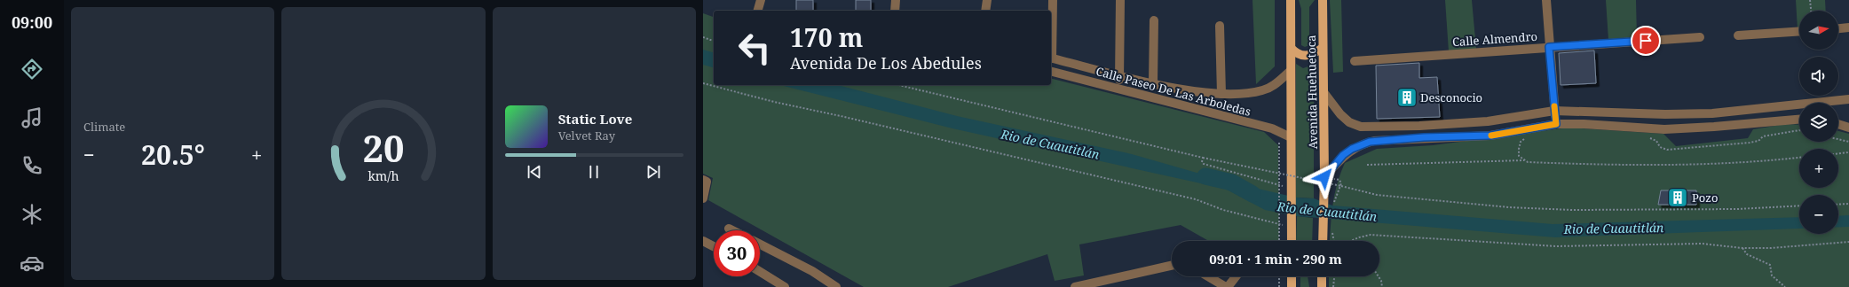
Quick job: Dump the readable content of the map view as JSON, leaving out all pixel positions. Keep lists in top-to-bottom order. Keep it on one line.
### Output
{"streets":{"main road":["Avenida Huehuetoca"],"street":["Calle Almendro","Calle Paseo De Las Arboledas"]},"crossings":[["Calle Paseo De Las Arboledas","Avenida Huehuetoca"]],"water":["Rio de Cuautitlán"],"places":{"building":["Desconocio","Pozo"]},"north":"right","page":{"tabs":"09:00","tile":"Climate","map_buttons":["+","−"],"turn":["170 m","Avenida De Los Abedules"],"song":["Static Love","Velvet Ray"],"heat":["−","20.5°","+"],"limit":"30","trip":"09:01 · 1 min · 290 m","gauge":["20","km/h"]}}
